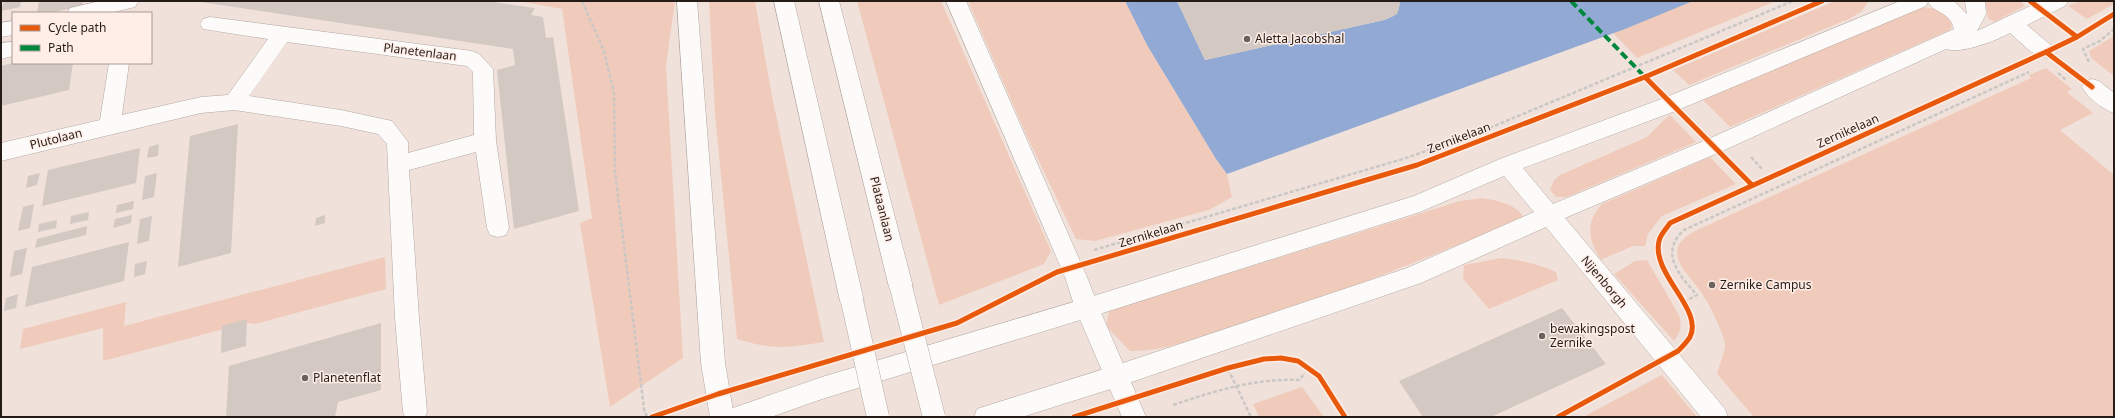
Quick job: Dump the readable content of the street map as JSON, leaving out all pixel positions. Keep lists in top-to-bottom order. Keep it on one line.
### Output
{"streets":{"main road":["Planetenlaan","Plutolaan","Plataanlaan","Nijenborgh"],"cycle path":["Zernikelaan"]},"places":["Aletta Jacobshal","Zernike Campus","bewakingspost Zernike","Planetenflat"],"legend":["Cycle path","Path"]}
